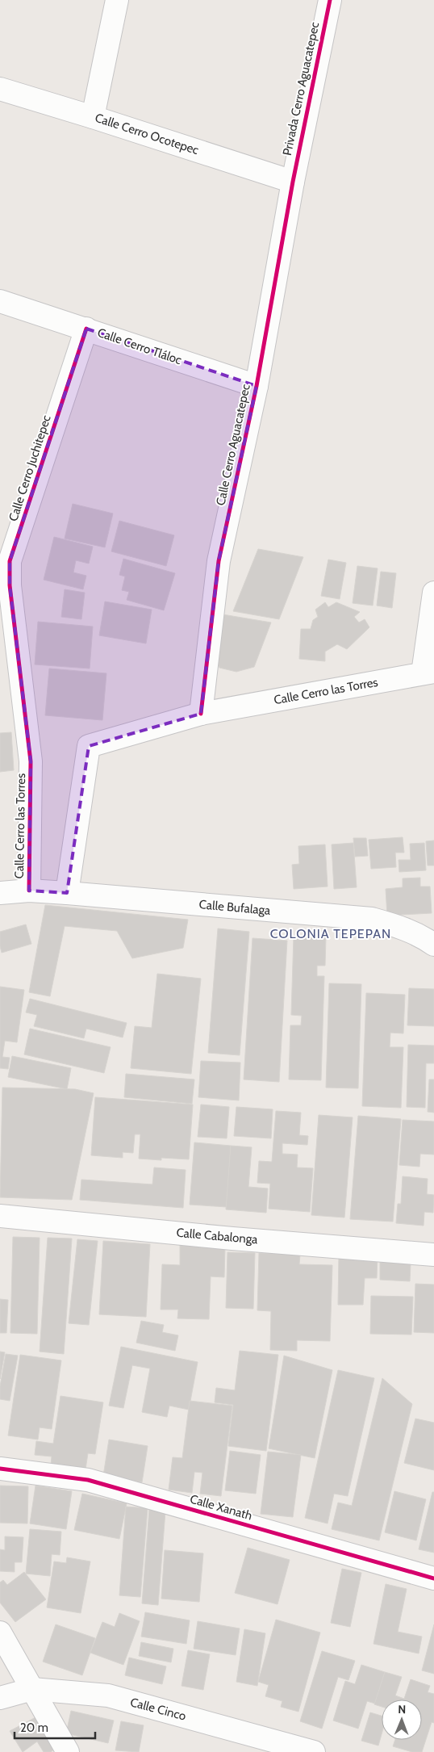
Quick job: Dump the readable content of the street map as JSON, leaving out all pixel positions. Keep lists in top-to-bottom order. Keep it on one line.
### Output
{"streets":{"street":["Privada Cerro Aguacatepec","Calle Cerro Ocotepec","Calle Cerro Tláloc","Calle Cerro Aguacatepec","Calle Cerro Juchitepec","Calle Cerro las Torres","Calle Bufalaga","Calle Cabalonga","Calle Xanath","Calle Cinco"]},"crossings":[["Privada Cerro Aguacatepec","Calle Cerro Ocotepec"],["Privada Cerro Aguacatepec","Calle Cerro Aguacatepec"],["Calle Cerro Ocotepec","Calle Cerro Aguacatepec"],["Calle Cerro Tláloc","Calle Cerro Aguacatepec"],["Calle Cerro Tláloc","Calle Cerro Juchitepec"],["Calle Cerro Aguacatepec","Calle Cerro las Torres"],["Calle Cerro Juchitepec","Calle Cerro las Torres"],["Calle Cerro las Torres","Calle Bufalaga"]],"districts":["COLONIA TEPEPAN"],"scale_bar":"20 m","north":"top"}
